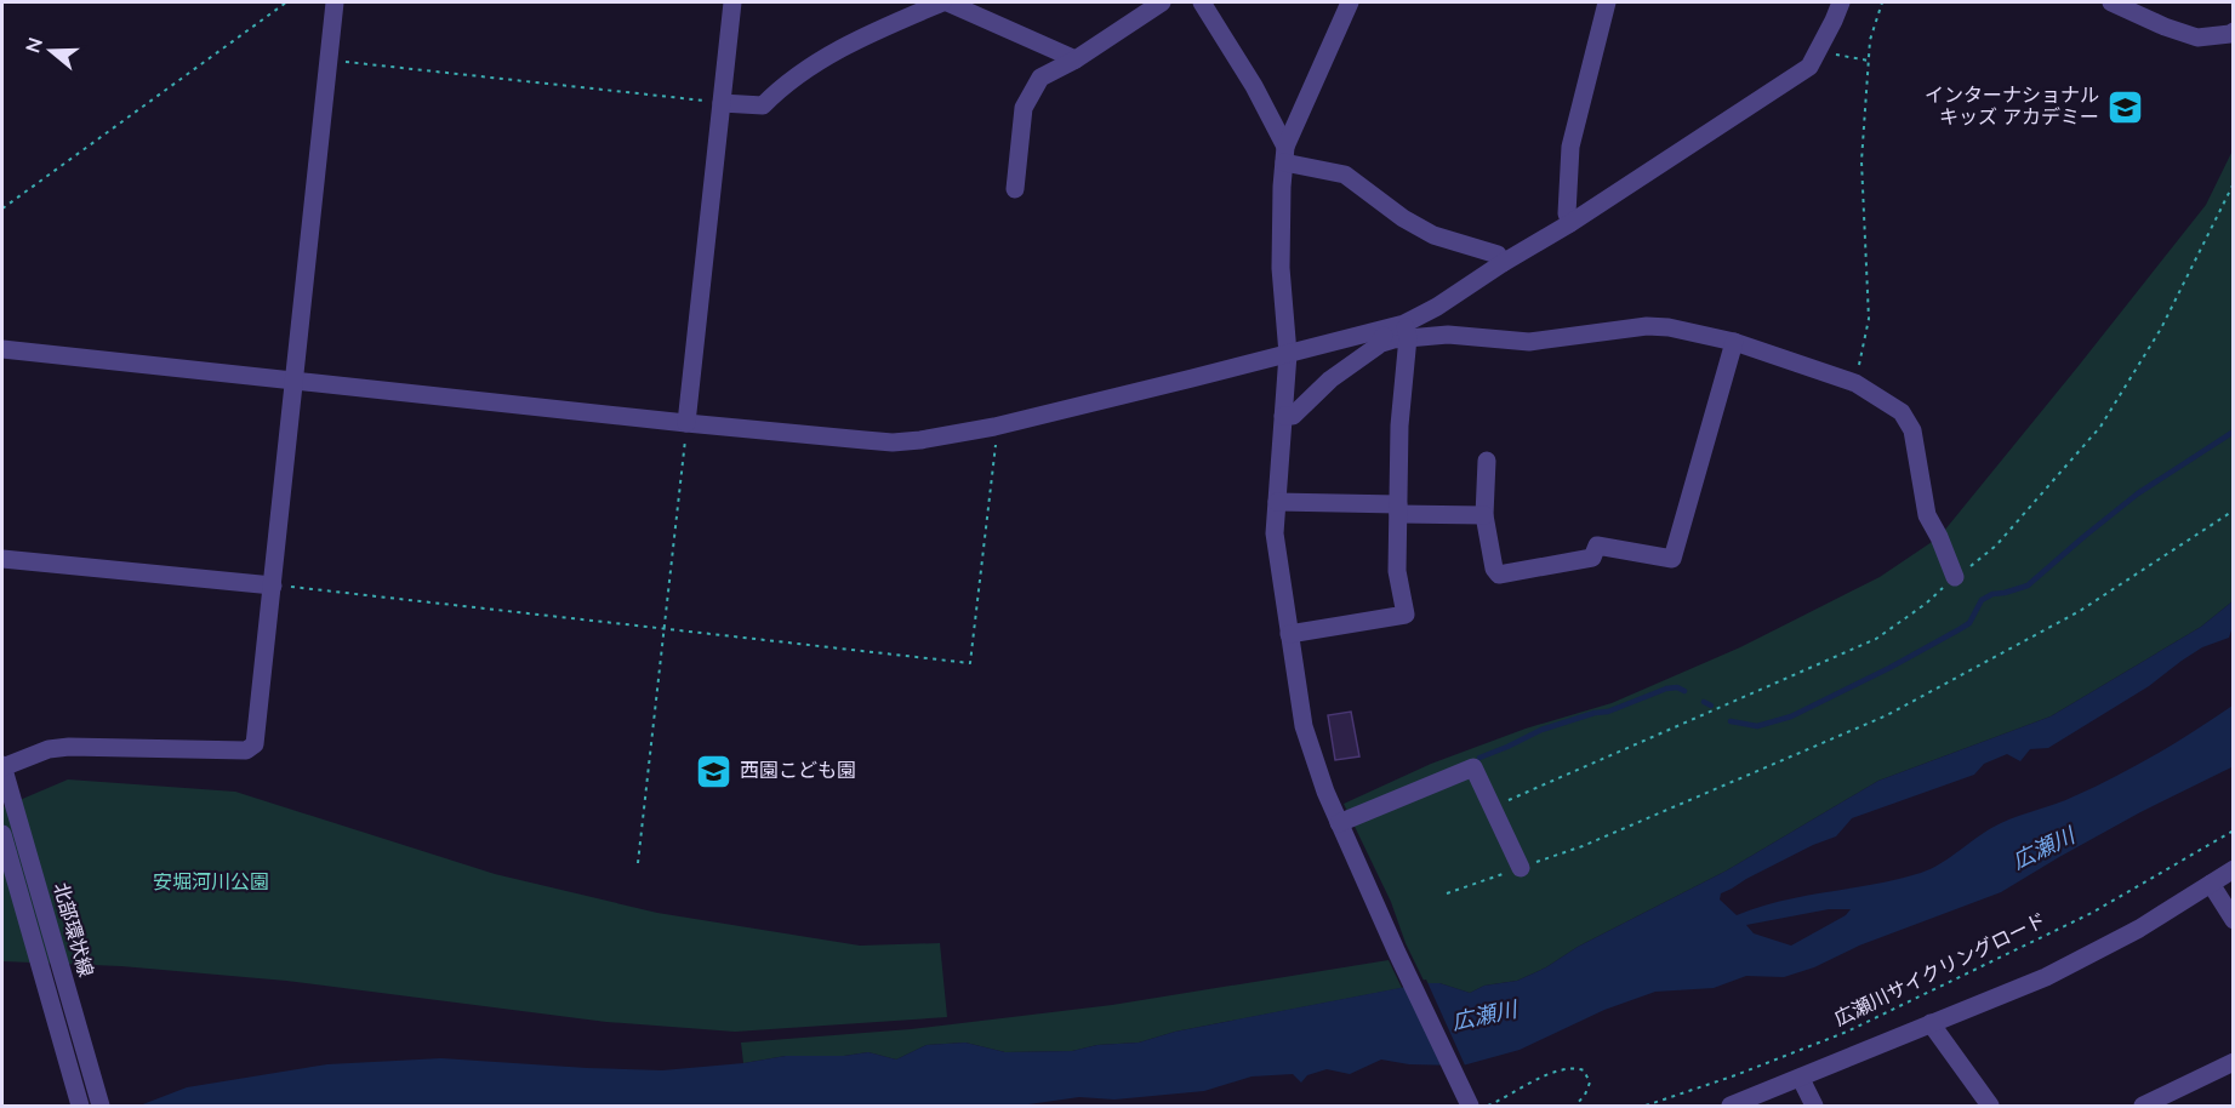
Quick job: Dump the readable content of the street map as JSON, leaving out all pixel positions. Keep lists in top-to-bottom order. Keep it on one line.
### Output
{"streets":{"street":["北部環状線"],"path":["広瀬川サイクリングロード"]},"water":["広瀬川"],"parks":["安堀河川公園"],"places":{"school or university":["インターナショナル キッズ アカデミー","西園こども園"]},"north":"left"}
